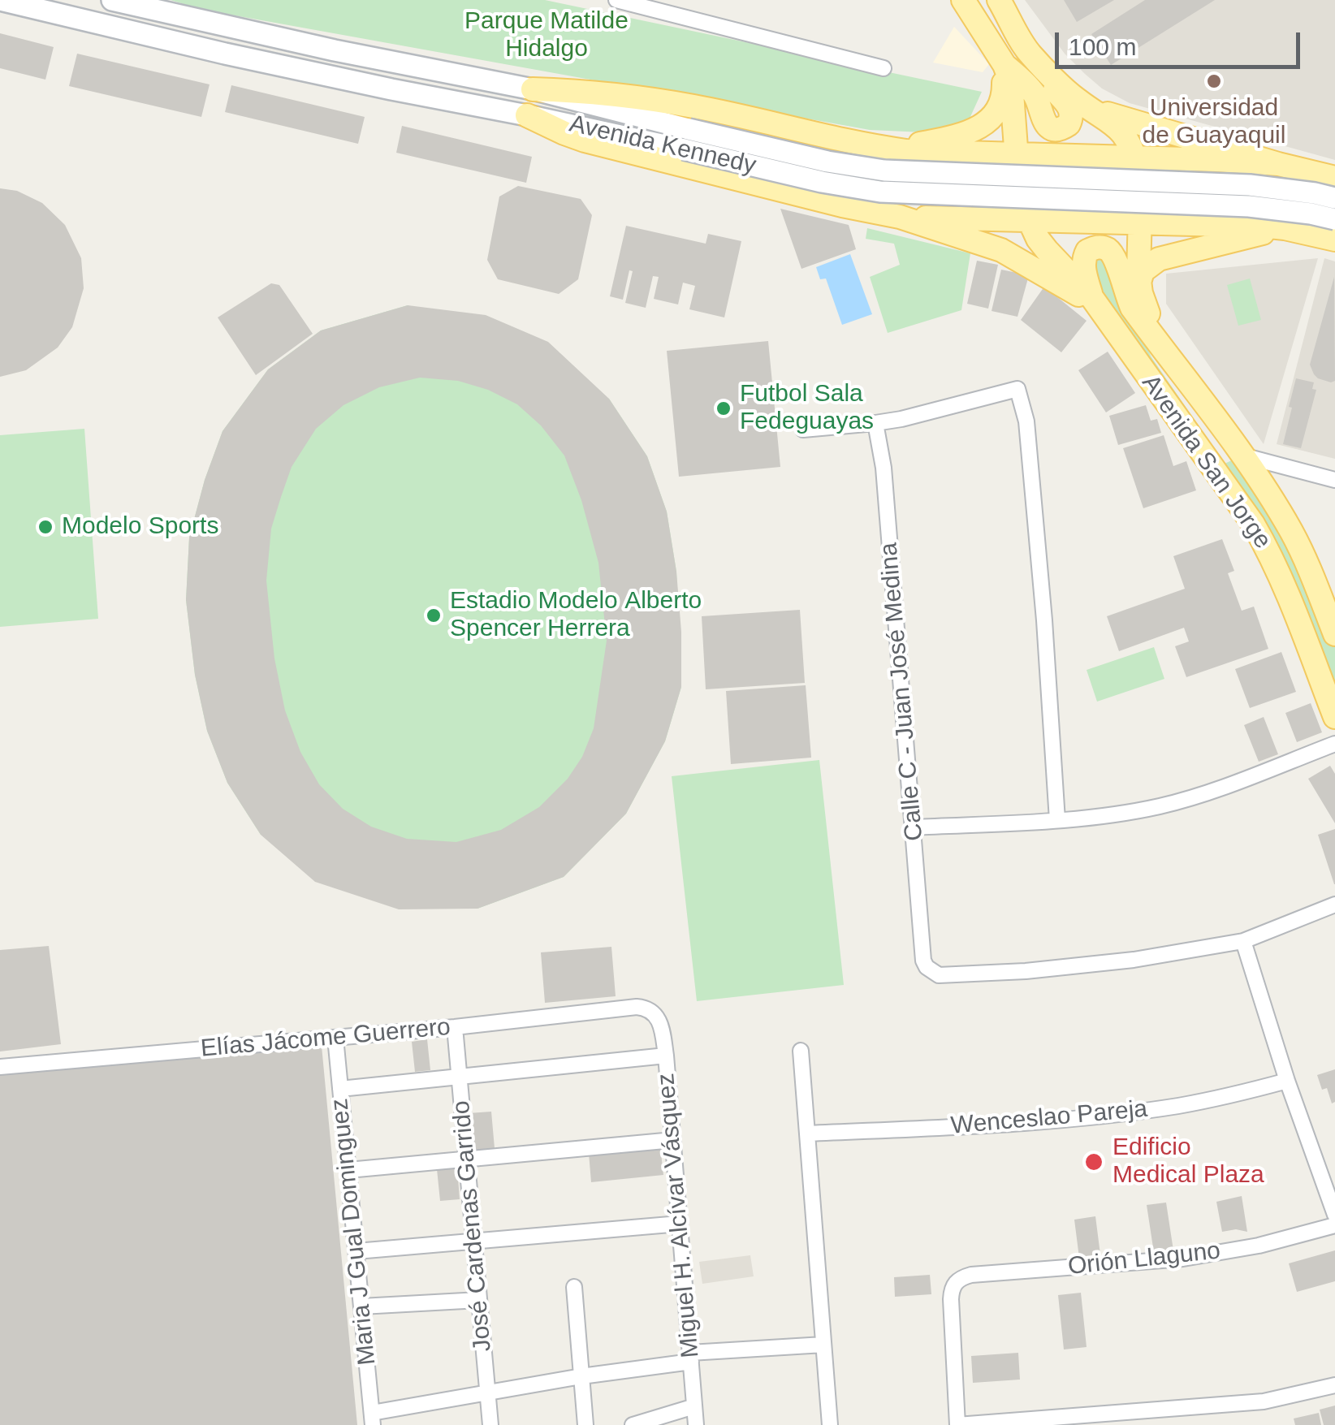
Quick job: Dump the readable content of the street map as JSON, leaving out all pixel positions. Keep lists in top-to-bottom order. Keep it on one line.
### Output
{"streets":{"main road":["Avenida Kennedy","Avenida San Jorge"],"street":["Calle C - Juan José Medina","Elías Jácome Guerrero","Wenceslao Pareja","Miguel H. Alcívar Vásquez","José Cardenas Garrido","Maria J Gual Dominguez","Orión Llaguno"]},"crossings":[["Elías Jácome Guerrero","Miguel H. Alcívar Vásquez"],["Elías Jácome Guerrero","José Cardenas Garrido"],["Elías Jácome Guerrero","Maria J Gual Dominguez"]],"parks":["Parque Matilde Hidalgo"],"places":["Universidad de Guayaquil","Futbol Sala Fedeguayas","Modelo Sports","Estadio Modelo Alberto Spencer Herrera","Edificio Medical Plaza"],"scale_bar":"100 m"}
